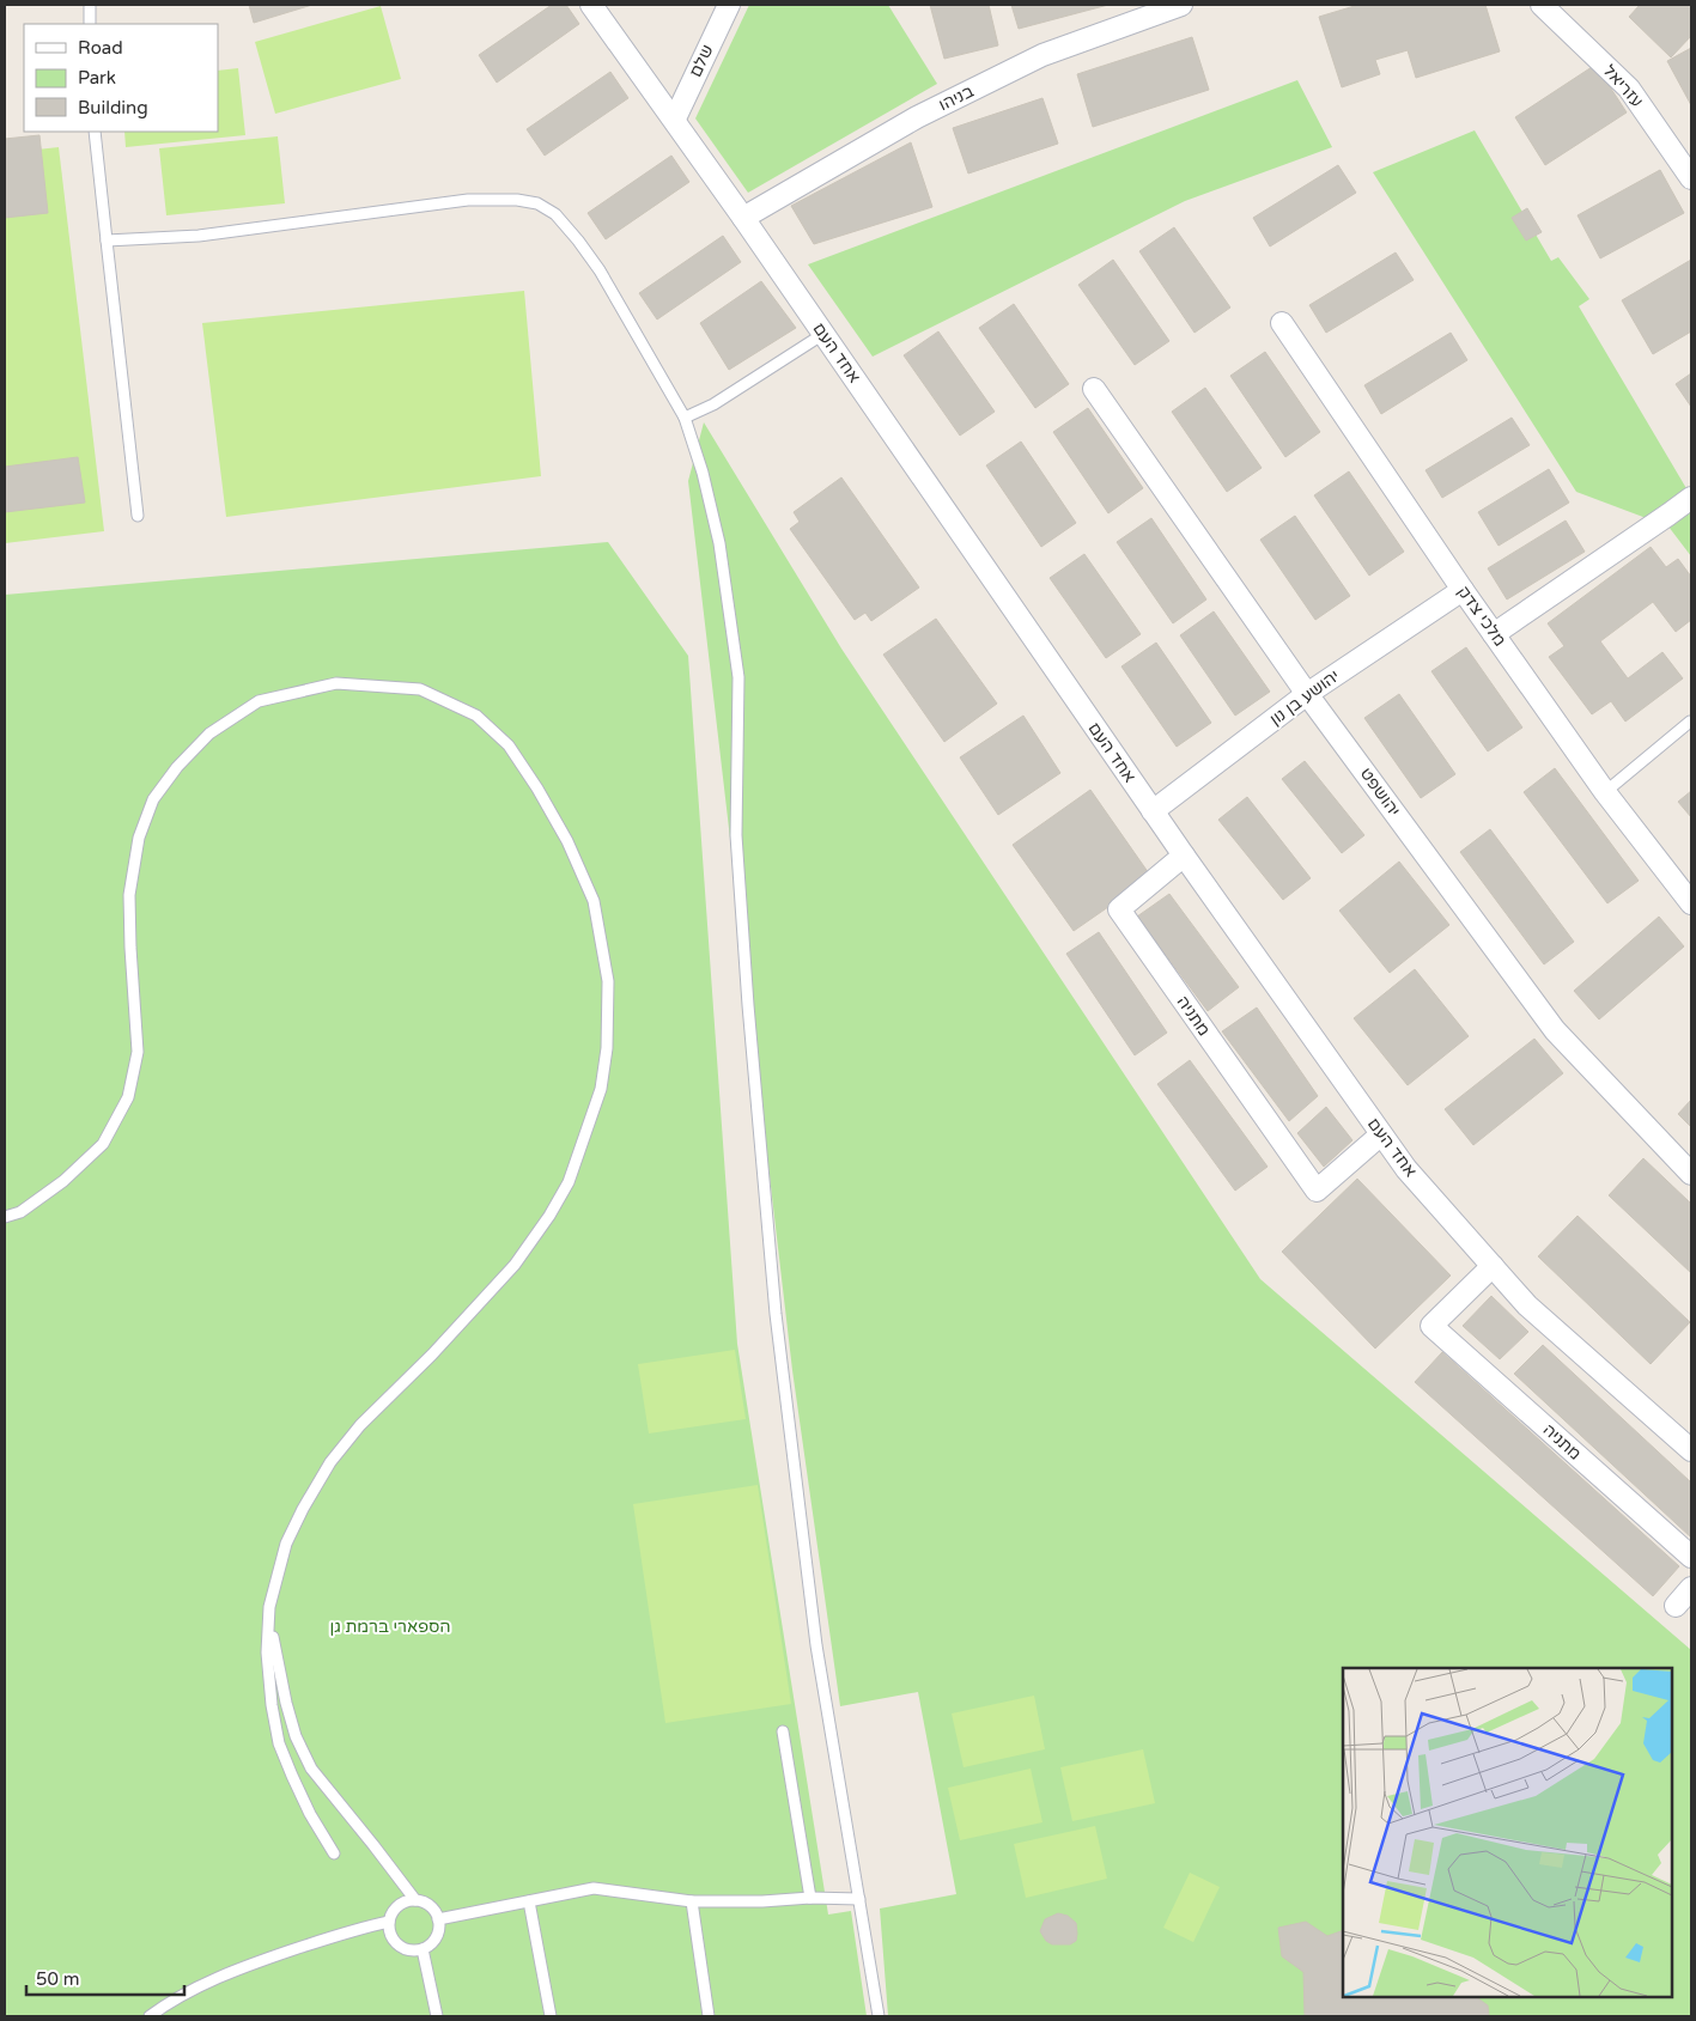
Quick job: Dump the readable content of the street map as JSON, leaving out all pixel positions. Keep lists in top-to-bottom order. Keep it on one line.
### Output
{"streets":{"street":["שלם","עזריאל","בניהו","אחד העם","מלכי צדק","יהושע בן נון","יהושפט","מתניה"]},"crossings":[["שלם","אחד העם"],["בניהו","אחד העם"],["אחד העם","יהושע בן נון"],["אחד העם","מתניה"],["מלכי צדק","יהושע בן נון"],["יהושע בן נון","יהושפט"]],"parks":["הספארי ברמת גן"],"legend":["Road","Park","Building"],"scale_bar":"50 m"}
